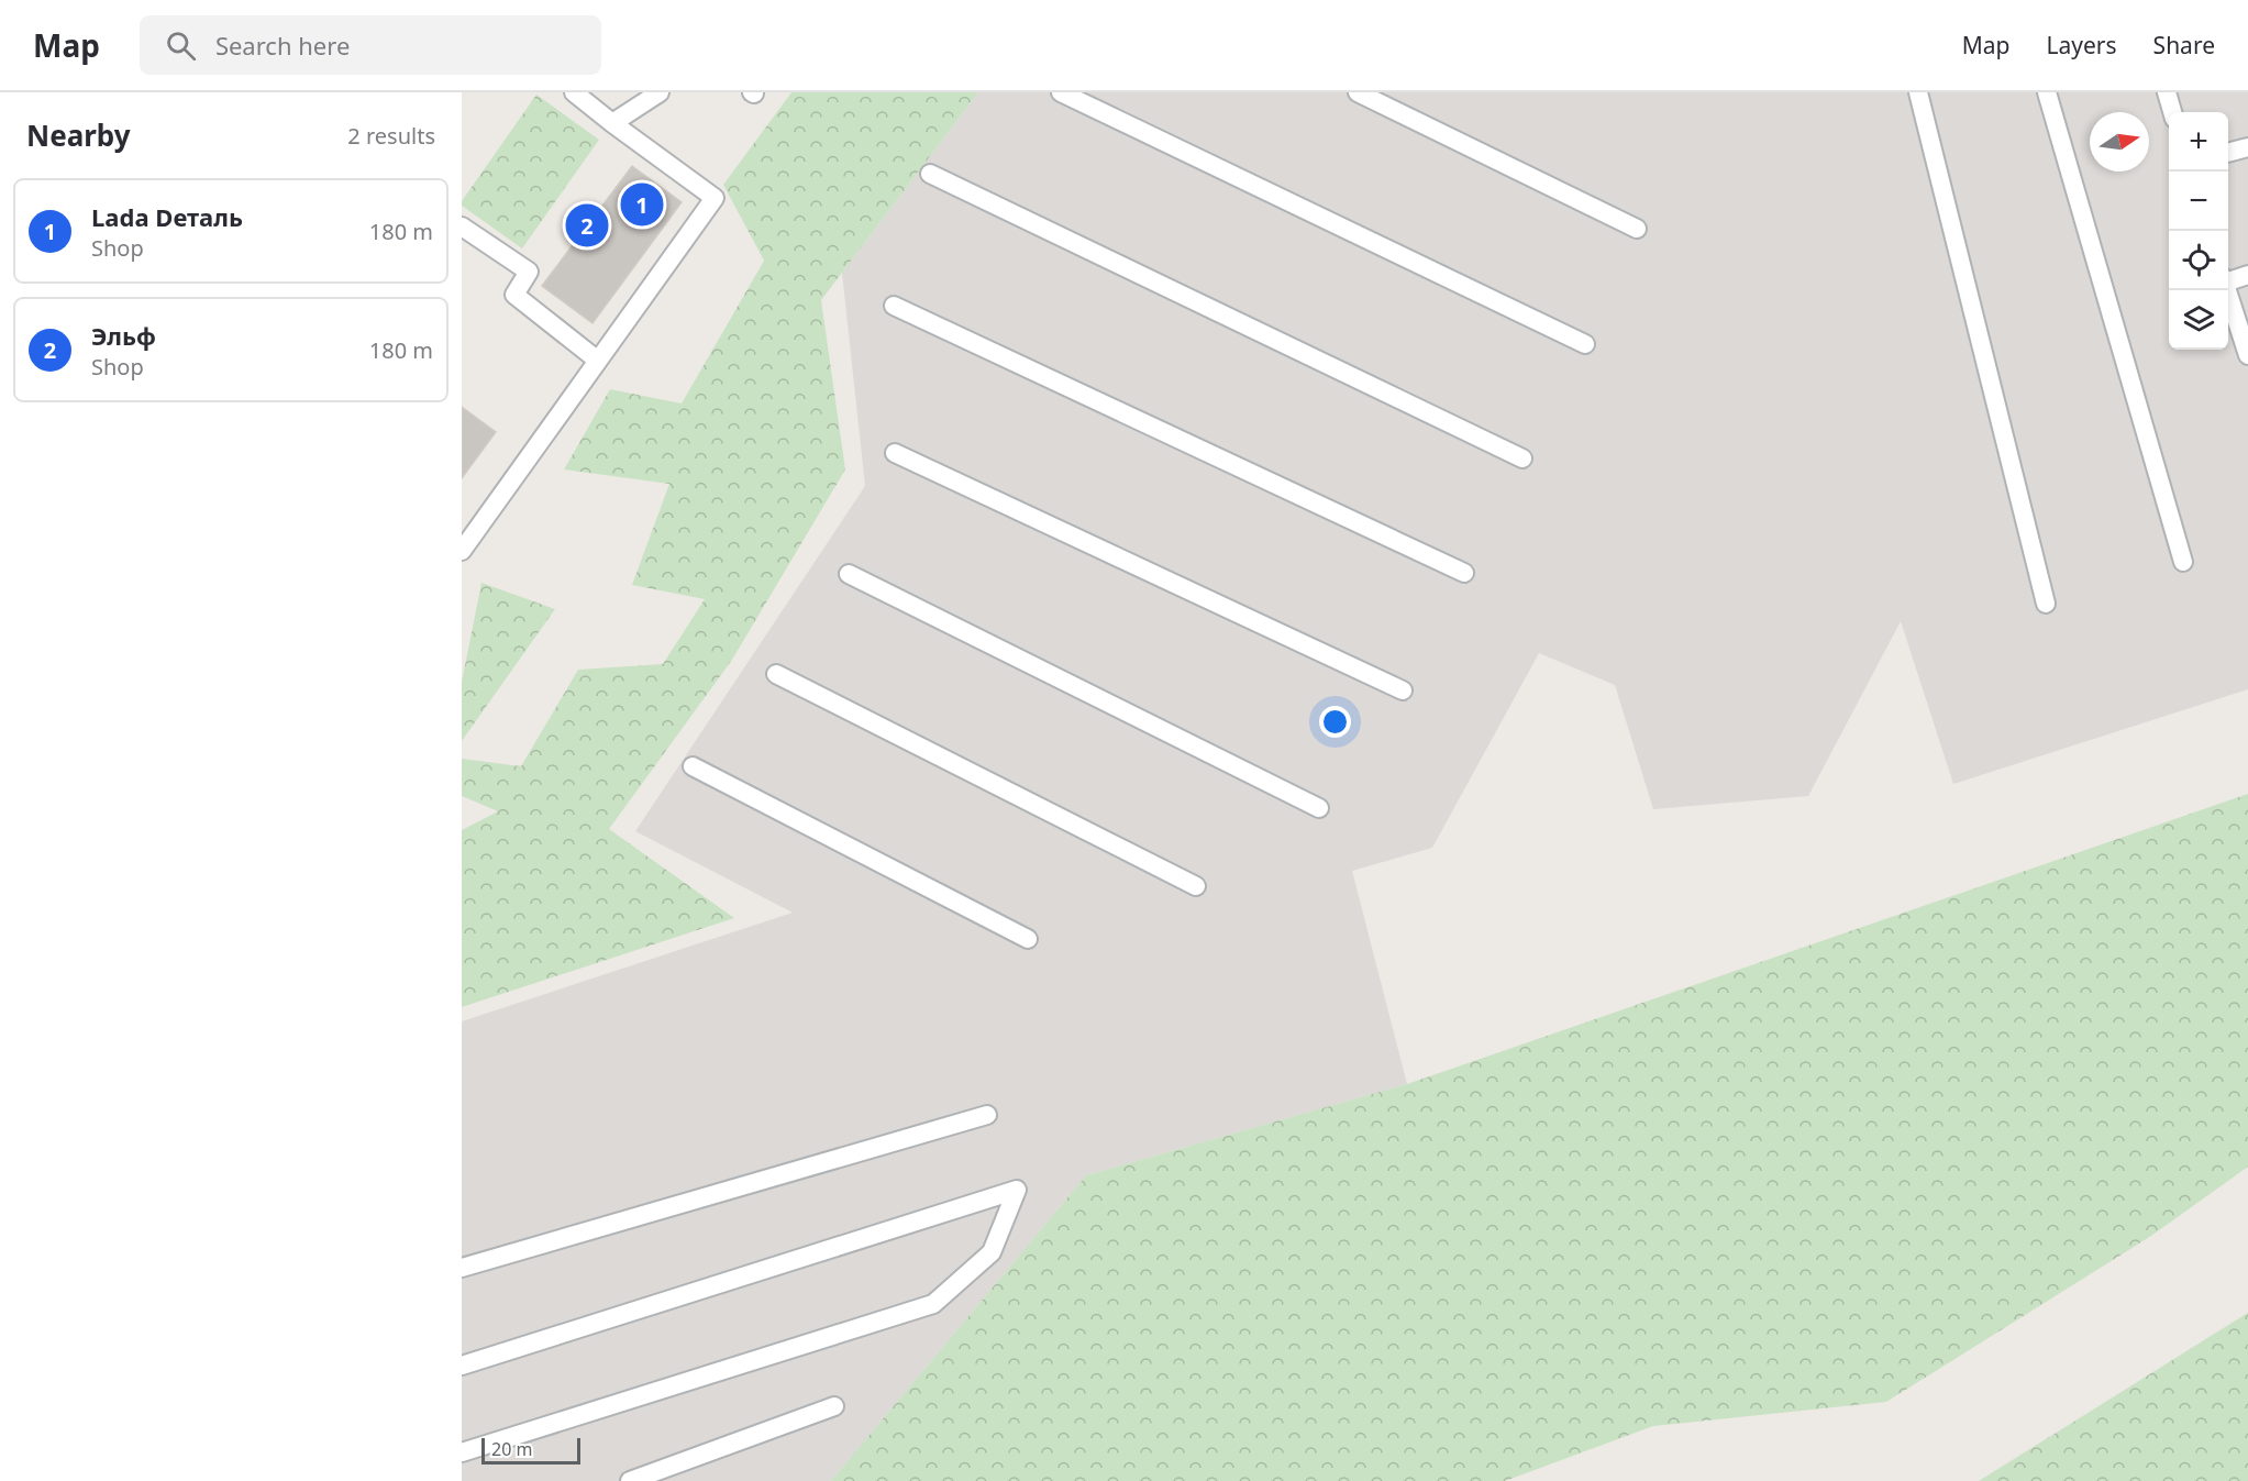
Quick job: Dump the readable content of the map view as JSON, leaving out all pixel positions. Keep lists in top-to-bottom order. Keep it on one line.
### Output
{"scale_bar":"20 m","north":"right","page":{"header":"Map","search":"Search here","nav":["Map","Layers","Share"],"heading":["Nearby","2 results"],"map_buttons":["+","−"],"list":[{"mark":"1","name":"Lada Dеталь","note":"Shop","value":"180 m"},{"mark":"2","name":"Эльф","note":"Shop","value":"180 m"}],"pins":["1","2"],"scale":"20 m"}}
